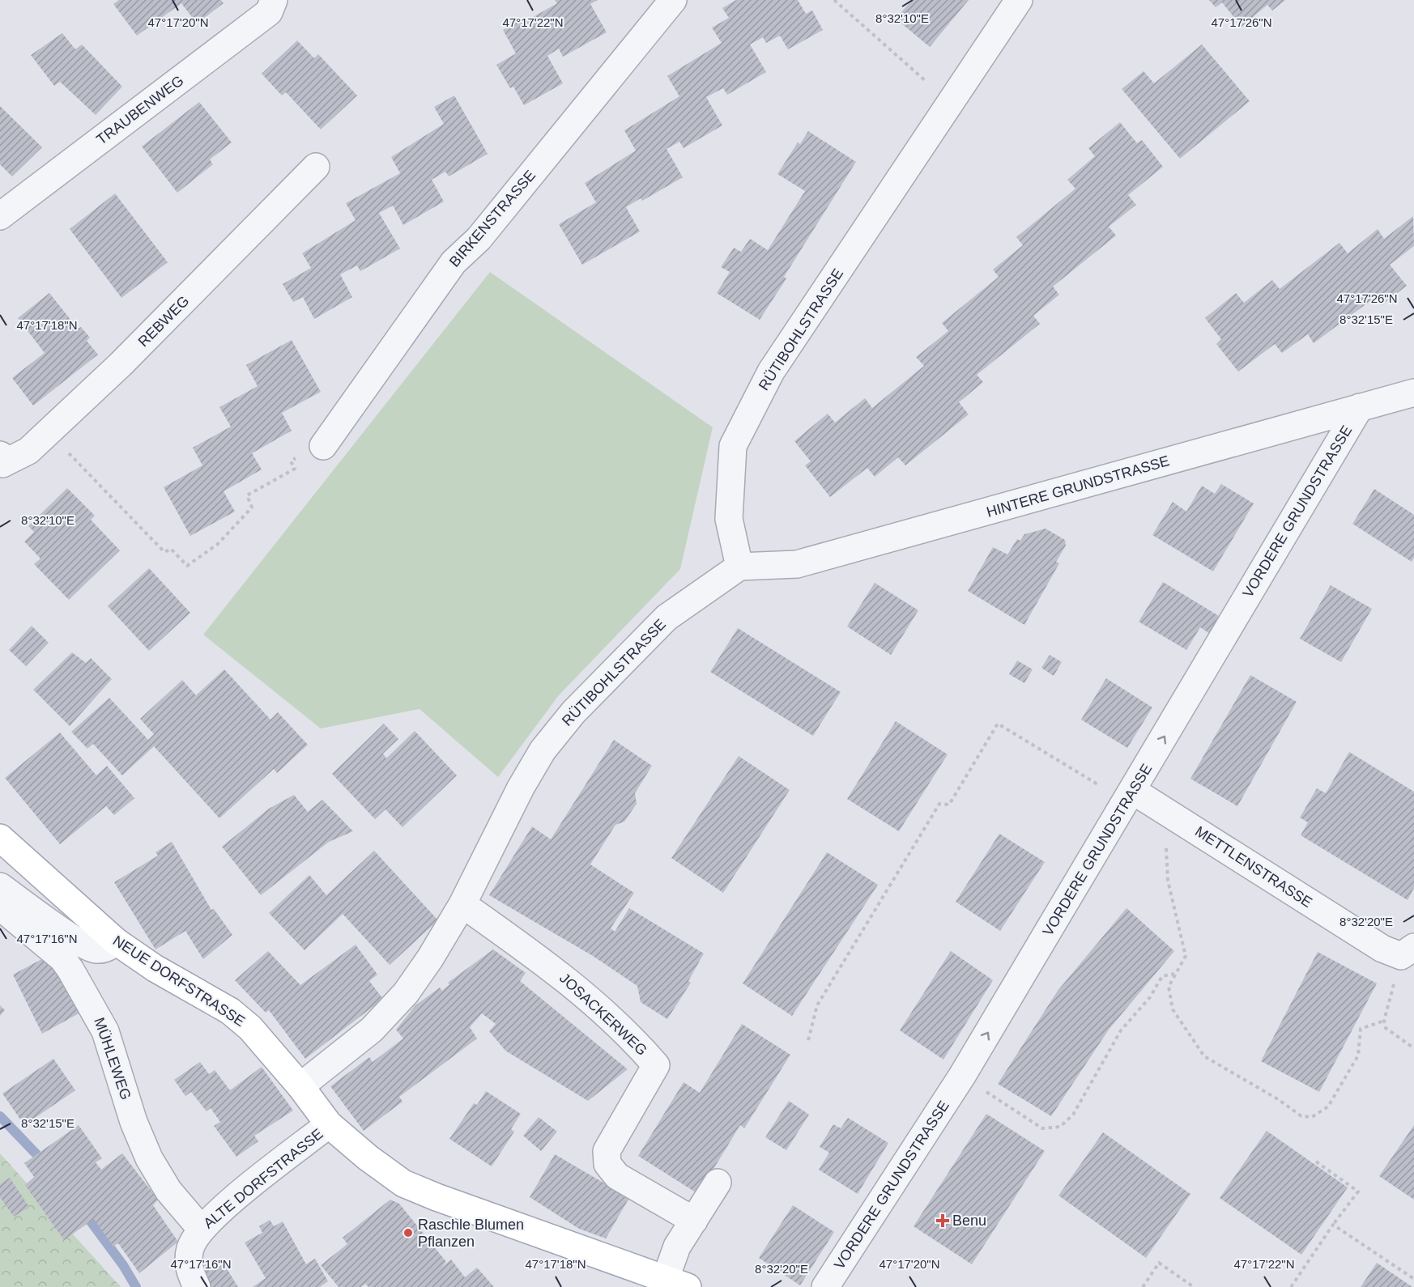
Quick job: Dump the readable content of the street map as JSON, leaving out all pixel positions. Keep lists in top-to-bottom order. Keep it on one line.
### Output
{"streets":{"main road":["NEUE DORFSTRASSE"],"street":["TRAUBENWEG","BIRKENSTRASSE","REBWEG","RÜTIBOHLSTRASSE","HINTERE GRUNDSTRASSE","VORDERE GRUNDSTRASSE","METTLENSTRASSE","JOSACKERWEG","MÜHLEWEG","ALTE DORFSTRASSE"]},"crossings":[["RÜTIBOHLSTRASSE","HINTERE GRUNDSTRASSE"],["RÜTIBOHLSTRASSE","NEUE DORFSTRASSE"],["RÜTIBOHLSTRASSE","JOSACKERWEG"],["HINTERE GRUNDSTRASSE","VORDERE GRUNDSTRASSE"],["VORDERE GRUNDSTRASSE","METTLENSTRASSE"],["NEUE DORFSTRASSE","ALTE DORFSTRASSE"],["MÜHLEWEG","ALTE DORFSTRASSE"]],"one_way":["VORDERE GRUNDSTRASSE"],"places":{"health":["Benu"],"other":["Raschle Blumen Pflanzen"]},"coordinates":["8°32'10\"E","47°17'20\"N","47°17'22\"N","47°17'26\"N","8°32'15\"E","47°17'18\"N","8°32'20\"E","47°17'16\"N"]}
